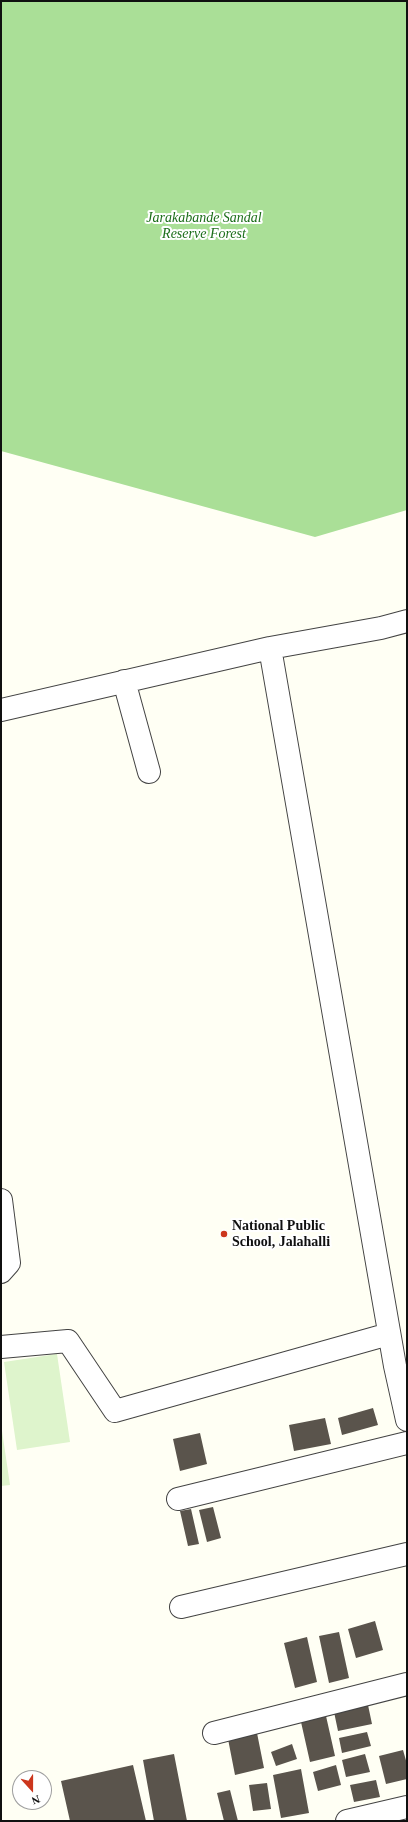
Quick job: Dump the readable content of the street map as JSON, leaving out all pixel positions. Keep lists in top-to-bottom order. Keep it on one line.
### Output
{"parks":["Jarakabande Sandal Reserve Forest"],"places":["National Public School, Jalahalli"],"north":"bottom"}
